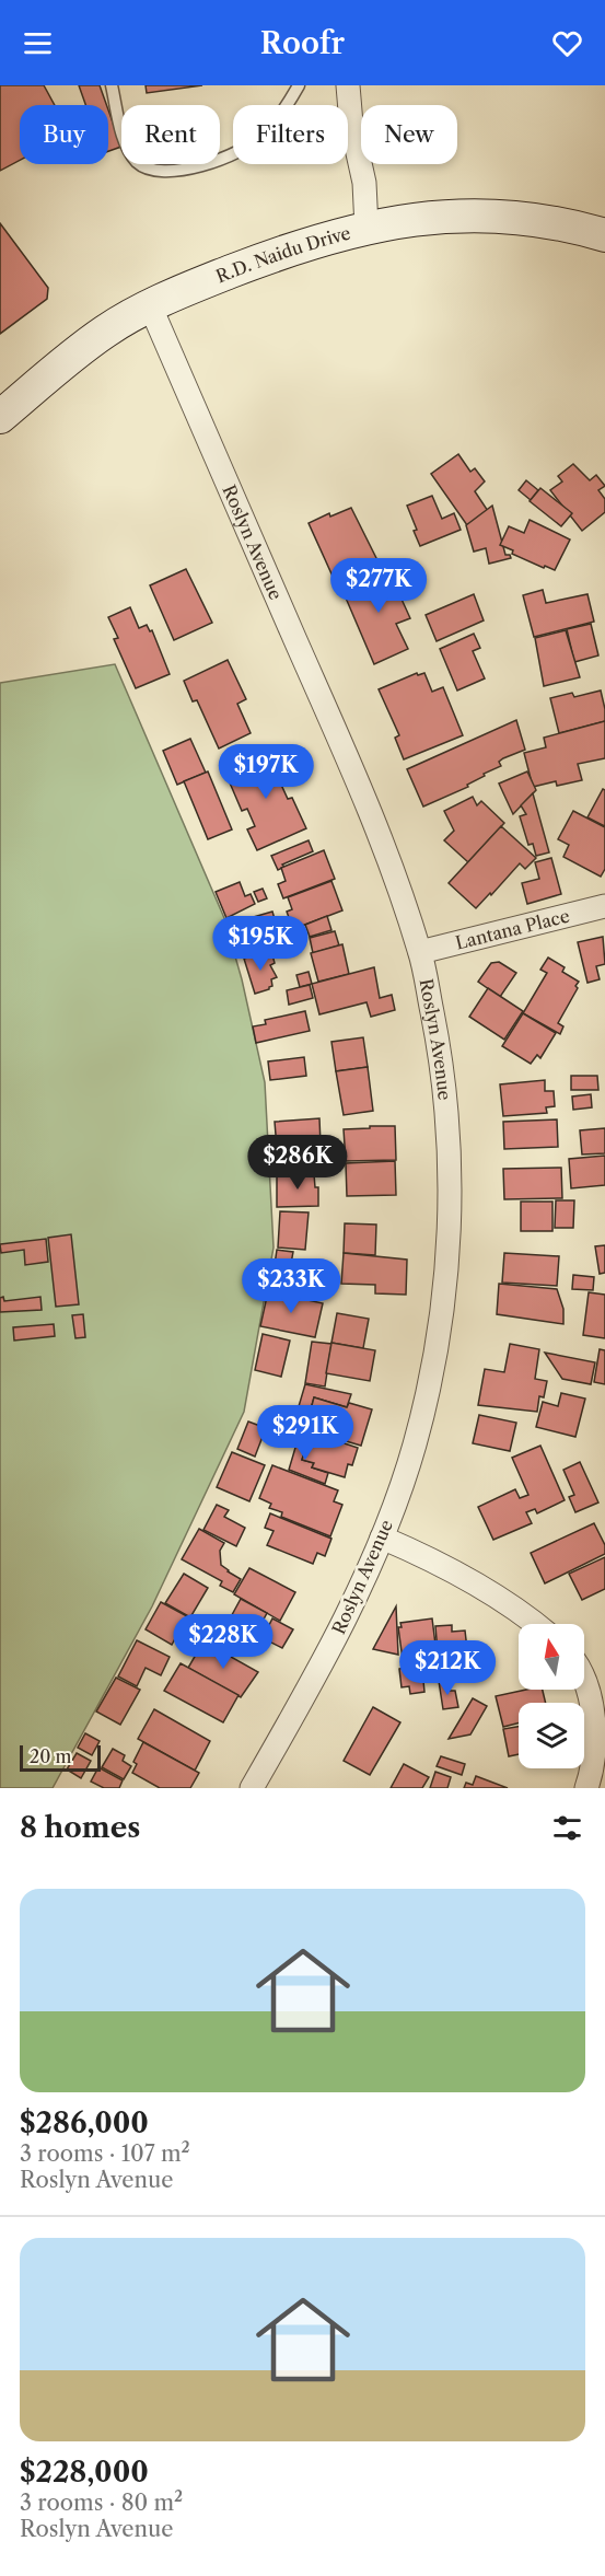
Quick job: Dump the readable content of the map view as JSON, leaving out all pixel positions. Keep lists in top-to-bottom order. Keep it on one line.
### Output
{"streets":{"street":["R.D. Naidu Drive","Roslyn Avenue","Lantana Place"]},"crossings":[["R.D. Naidu Drive","Roslyn Avenue"],["Roslyn Avenue","Lantana Place"]],"scale_bar":"20 m","north":"top","page":{"header":"Roofr","chip":["Buy","Rent","Filters","New"],"price":["$277K","$197K","$195K","$286K","$233K","$291K","$228K","$212K"],"scale":"20 m","heading":"8 homes","list":[{"name":"$286,000","note":"3 rooms · 107 m² · Roslyn Avenue"},{"name":"$228,000","note":"3 rooms · 80 m² · Roslyn Avenue"}]}}
